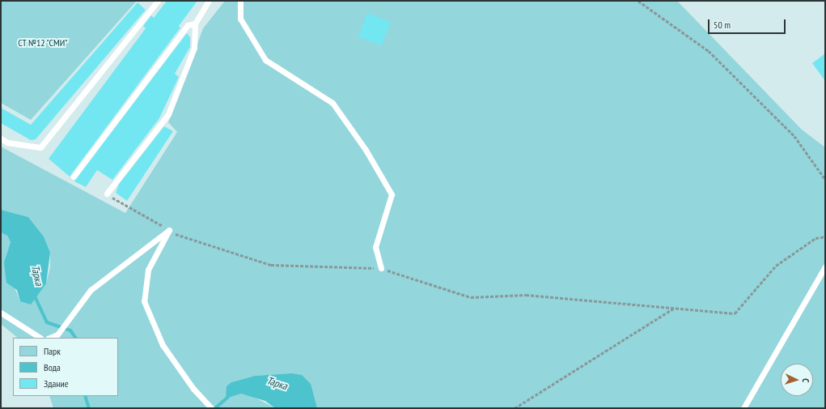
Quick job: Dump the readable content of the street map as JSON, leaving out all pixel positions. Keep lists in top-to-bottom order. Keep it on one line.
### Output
{"water":["Тарка"],"parks":["СТ №12 \"СМИ\""],"legend":["Парк","Вода","Здание"],"scale_bar":"50 m","north":"right"}
